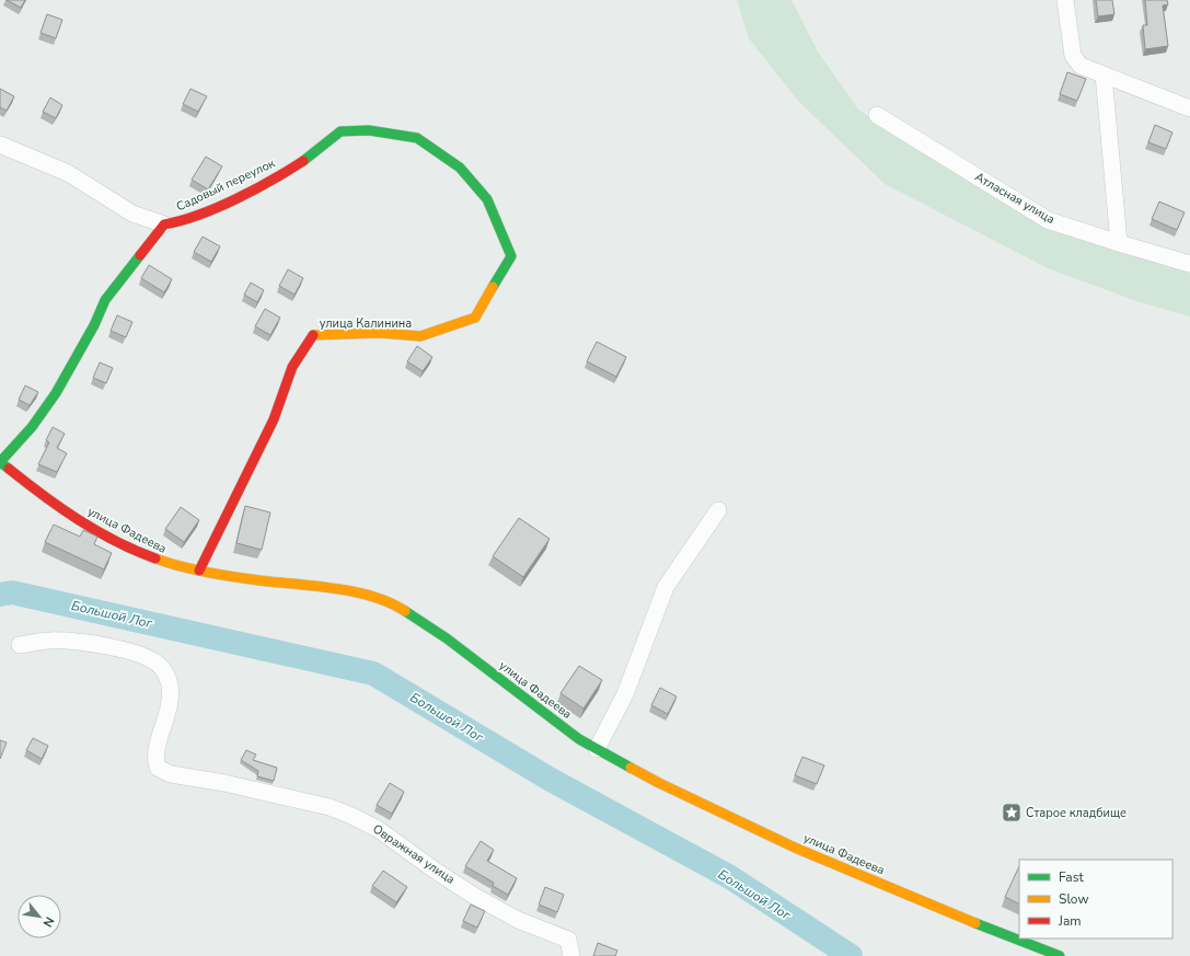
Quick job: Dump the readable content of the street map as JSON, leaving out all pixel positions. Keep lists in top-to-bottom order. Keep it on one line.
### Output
{"streets":{"street":["Садовый переулок","Атласная улица","улица Калинина","улица Фадеева","Овражная улица"]},"crossings":[["Садовый переулок","улица Калинина"],["улица Калинина","улица Фадеева"]],"water":["Большой Лог"],"places":{"place":["Старое кладбище"]},"legend":["Fast","Slow","Jam"],"north":"bottom right"}
